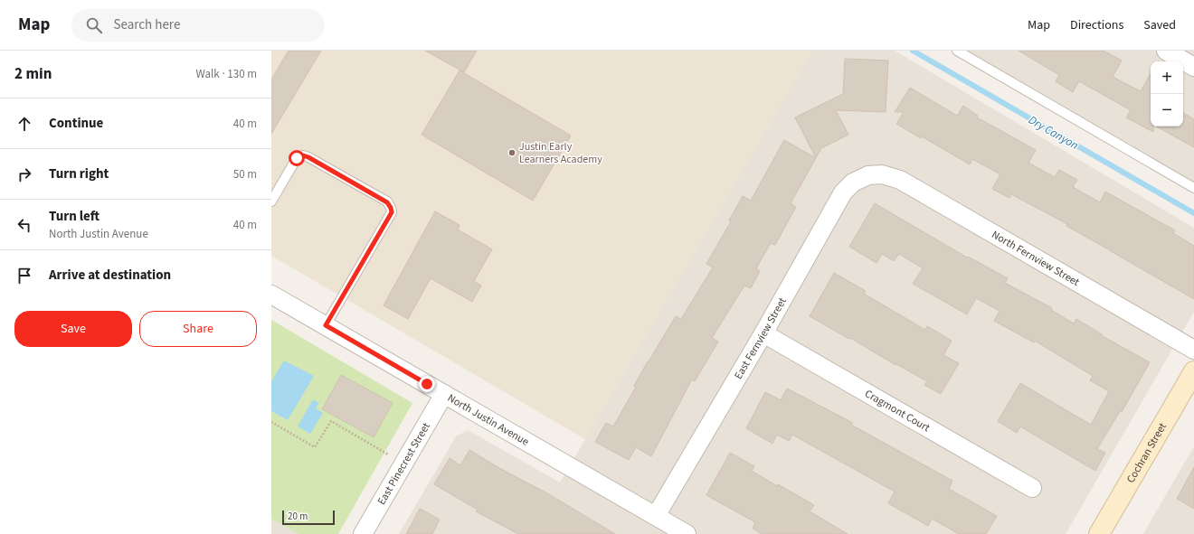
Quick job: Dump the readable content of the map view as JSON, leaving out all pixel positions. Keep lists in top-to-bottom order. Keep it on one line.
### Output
{"streets":{"main road":["Cochran Street"],"street":["North Fernview Street","East Fernview Street","Cragmont Court","North Justin Avenue","East Pinecrest Street"]},"crossings":[["North Fernview Street","East Fernview Street"],["East Fernview Street","Cragmont Court"],["East Fernview Street","North Justin Avenue"],["North Justin Avenue","East Pinecrest Street"]],"water":["Dry Canyon"],"places":["Justin Early Learners Academy"],"scale_bar":"20 m","page":{"header":"Map","search":"Search here","nav":["Map","Directions","Saved"],"heading":["2 min","Walk · 130 m"],"map_buttons":["+","−"],"list":[["Continue","40 m"],["Turn right","50 m"],["Turn left","North Justin Avenue","40 m"],"Arrive at destination"],"buttons":["Save","Share"],"scale":"20 m"}}
